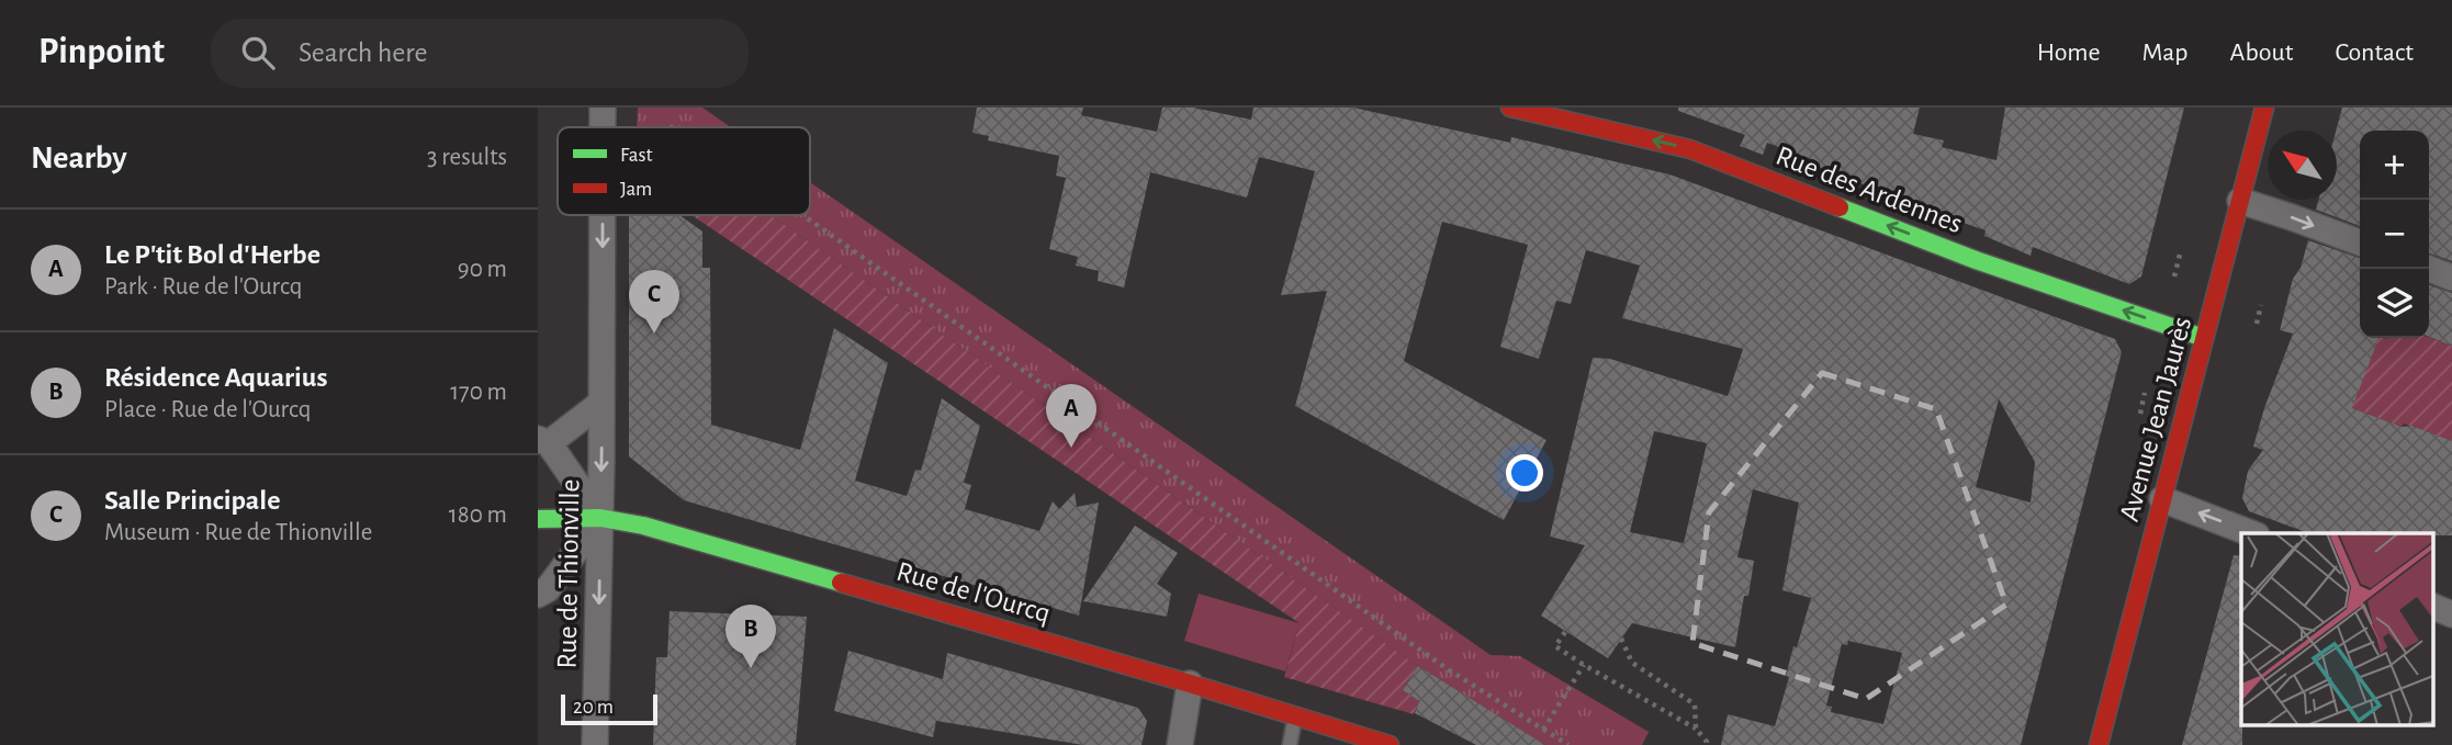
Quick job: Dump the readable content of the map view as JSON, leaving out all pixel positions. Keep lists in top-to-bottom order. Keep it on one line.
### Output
{"streets":{"street":["Rue des Ardennes","Avenue Jean Jaurès","Rue de Thionville","Rue de l'Ourcq"]},"crossings":[["Rue des Ardennes","Avenue Jean Jaurès"],["Rue de Thionville","Rue de l'Ourcq"]],"one_way":["Rue des Ardennes","Rue de Thionville"],"legend":["Fast","Jam"],"scale_bar":"20 m","north":"top left","page":{"header":"Pinpoint","search":"Search here","nav":["Home","Map","About","Contact"],"heading":["Nearby","3 results"],"map_buttons":["+","−"],"list":[{"mark":"A","name":"Le P'tit Bol d'Herbe","note":"Park · Rue de l'Ourcq","value":"90 m"},{"mark":"B","name":"Résidence Aquarius","note":"Place · Rue de l'Ourcq","value":"170 m"},{"mark":"C","name":"Salle Principale","note":"Museum · Rue de Thionville","value":"180 m"}],"pins":["C","A","B"],"scale":"20 m"}}
